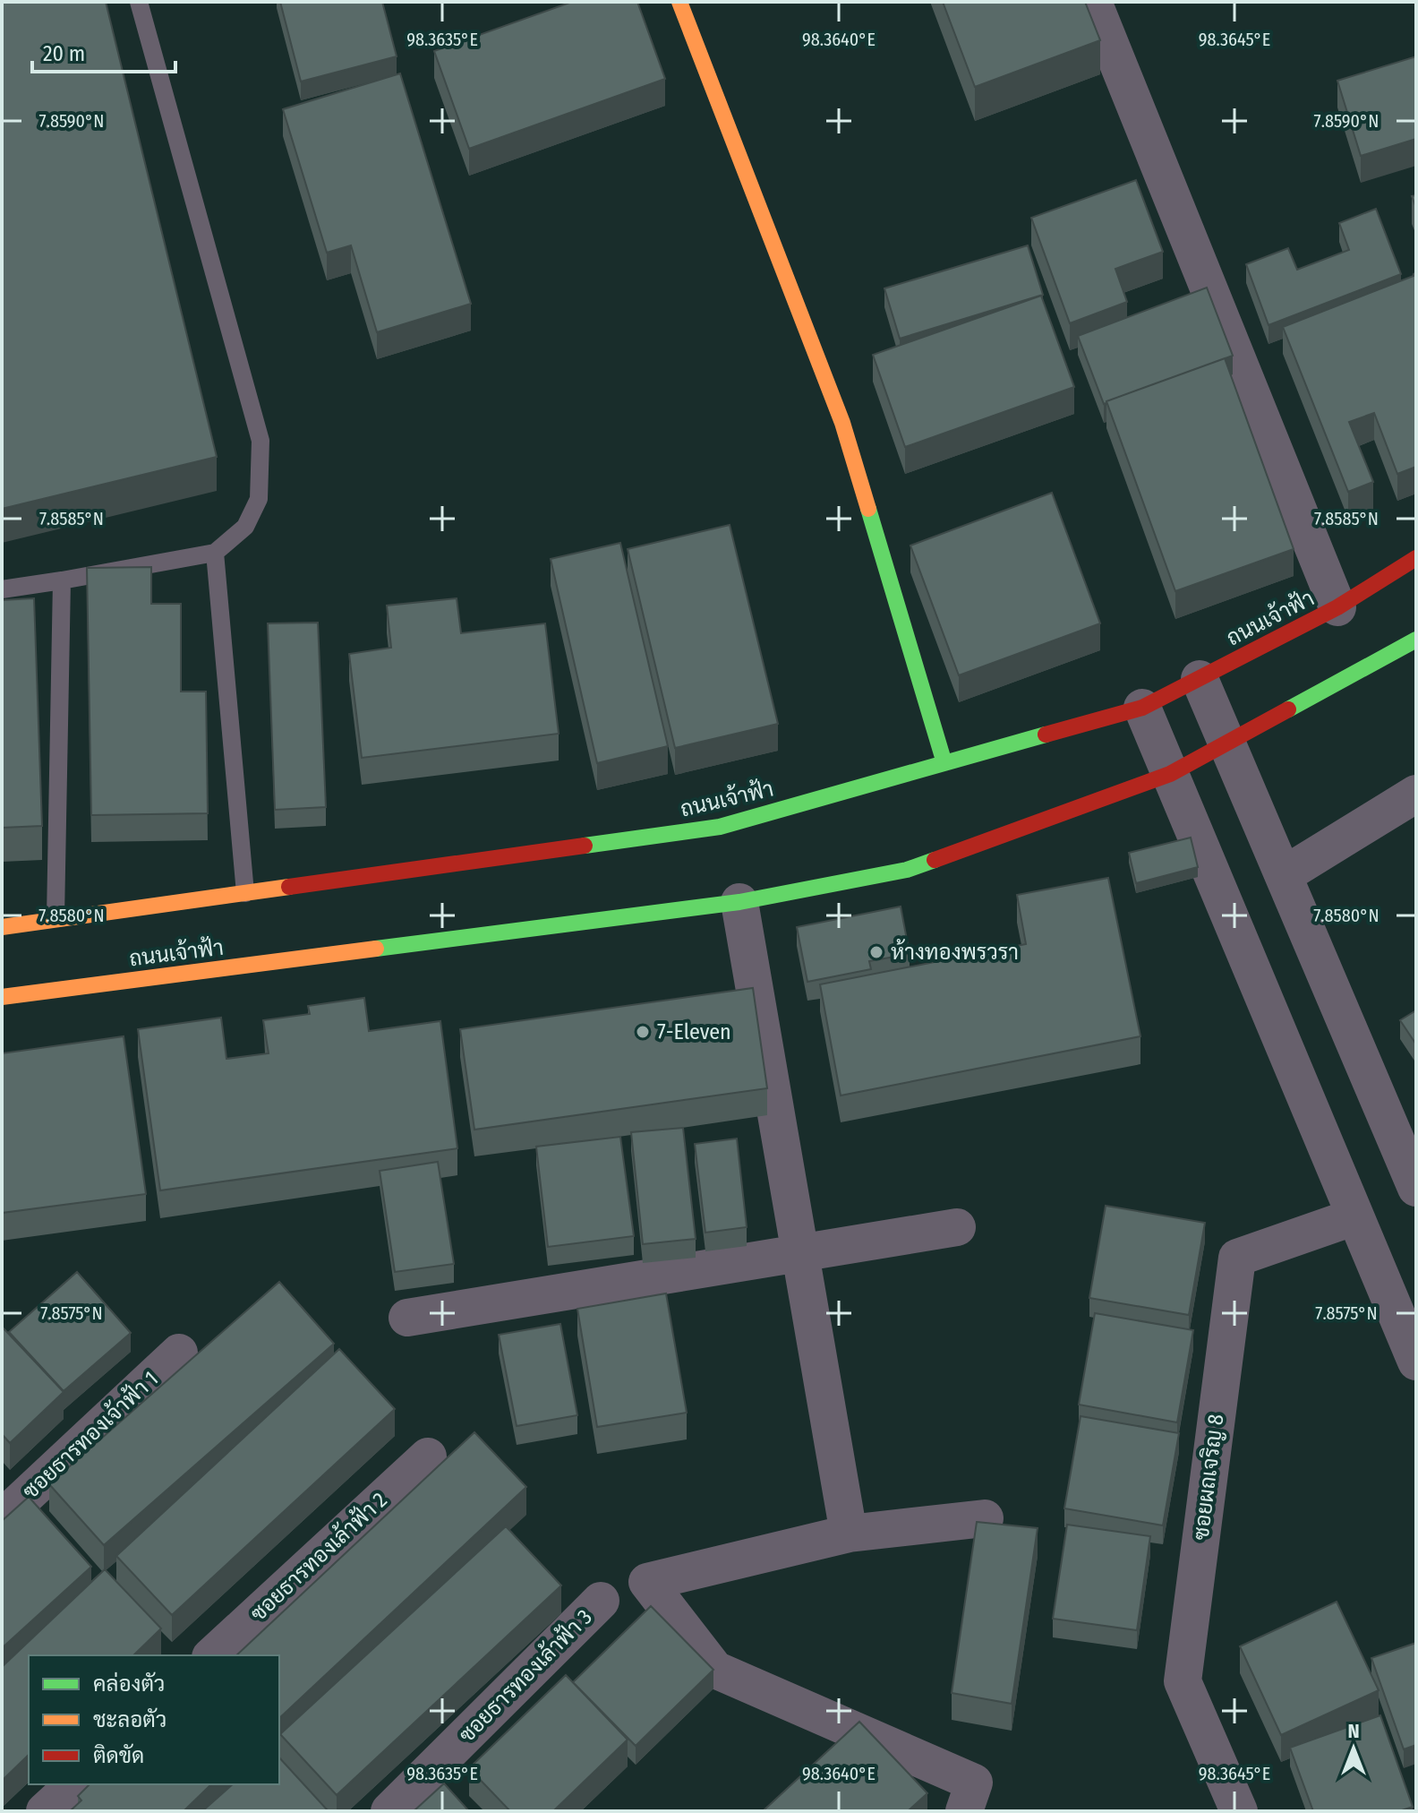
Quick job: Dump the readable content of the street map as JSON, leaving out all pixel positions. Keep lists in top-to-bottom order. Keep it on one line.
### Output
{"streets":{"main road":["ถนนเจ้าฟ้า"],"street":["ซอยธารทองเจ้าฟ้า 1","ซอยผถเจริญ 8","ซอยธารทองเล้าฟ้า 2","ซอยธารทองเล้าฟ้า 3"]},"places":["ห้างทองพรวรา","7-Eleven"],"legend":["คล่องตัว","ชะลอตัว","ติดขัด"],"scale_bar":"20 m","north":"top","coordinates":["98.3635°E","98.3640°E","98.3645°E","7.8590°N","7.8585°N","7.8580°N","7.8575°N"]}
